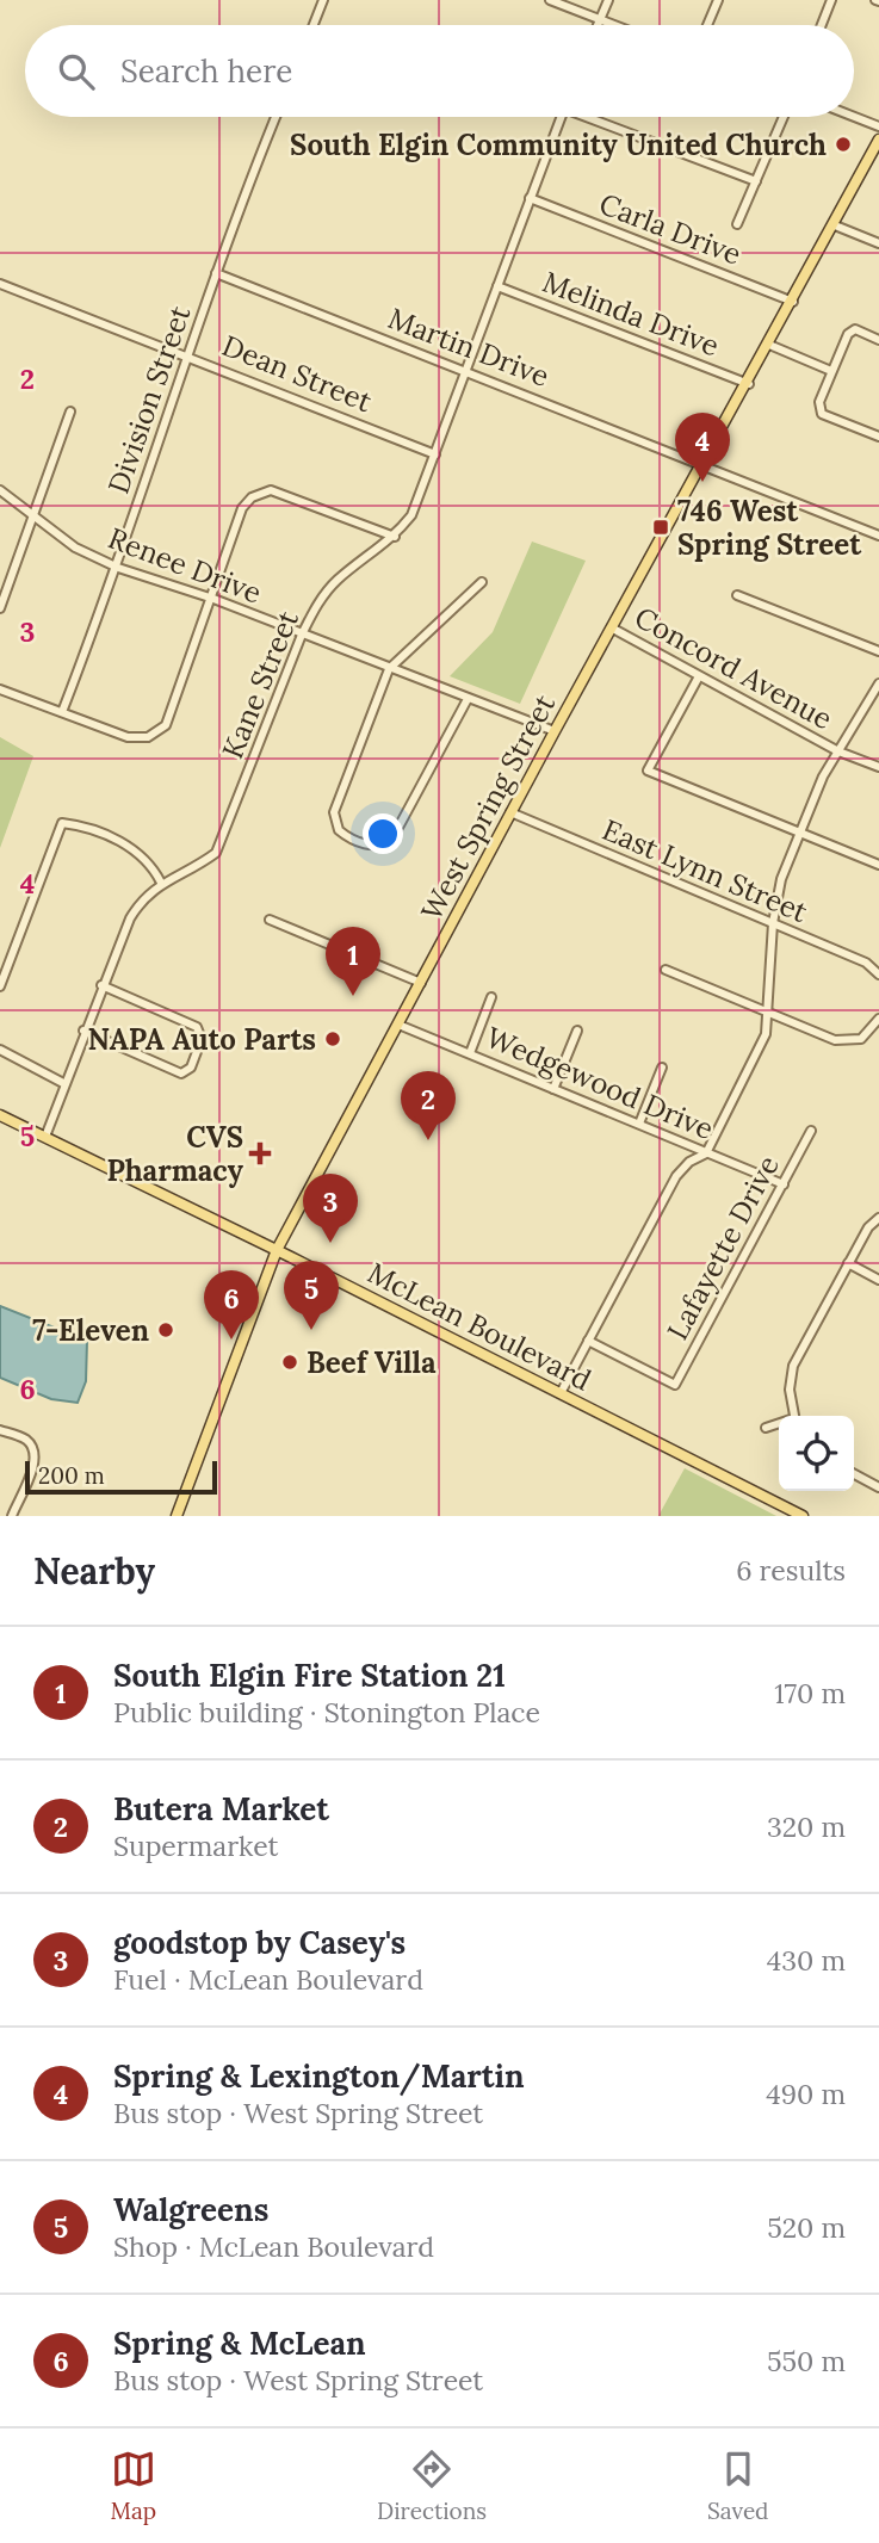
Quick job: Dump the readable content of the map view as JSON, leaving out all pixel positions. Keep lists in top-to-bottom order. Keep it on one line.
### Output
{"streets":{"main road":["West Spring Street","McLean Boulevard"],"street":["Carla Drive","Melinda Drive","Martin Drive","Dean Street","Division Street","Renee Drive","Concord Avenue","Kane Street","East Lynn Street","Wedgewood Drive","Lafayette Drive"]},"crossings":[["Carla Drive","Kane Street"],["Carla Drive","West Spring Street"],["Melinda Drive","Kane Street"],["Melinda Drive","West Spring Street"],["Martin Drive","Division Street"],["Martin Drive","Kane Street"],["Martin Drive","West Spring Street"],["Dean Street","Division Street"],["Dean Street","Kane Street"],["Division Street","Renee Drive"],["Renee Drive","Kane Street"],["Renee Drive","West Spring Street"],["Concord Avenue","West Spring Street"],["Kane Street","McLean Boulevard"],["West Spring Street","East Lynn Street"],["West Spring Street","Wedgewood Drive"],["West Spring Street","McLean Boulevard"],["Wedgewood Drive","Lafayette Drive"]],"places":{"other":["South Elgin Community United Church","NAPA Auto Parts","7-Eleven","Beef Villa"],"transit":["746 West Spring Street"],"health":["CVS Pharmacy"]},"scale_bar":"200 m","page":{"search":"Search here","pins":["4","1","2","3","5","6"],"scale":"200 m","heading":["Nearby","6 results"],"list":[{"mark":"1","name":"South Elgin Fire Station 21","note":"Public building · Stonington Place","value":"170 m"},{"mark":"2","name":"Butera Market","note":"Supermarket","value":"320 m"},{"mark":"3","name":"goodstop by Casey's","note":"Fuel · McLean Boulevard","value":"430 m"},{"mark":"4","name":"Spring & Lexington/Martin","note":"Bus stop · West Spring Street","value":"490 m"},{"mark":"5","name":"Walgreens","note":"Shop · McLean Boulevard","value":"520 m"},{"mark":"6","name":"Spring & McLean","note":"Bus stop · West Spring Street","value":"550 m"}],"nav":["Map","Directions","Saved"]},"grid":{"rows":["2","3","4","5","6"]}}
